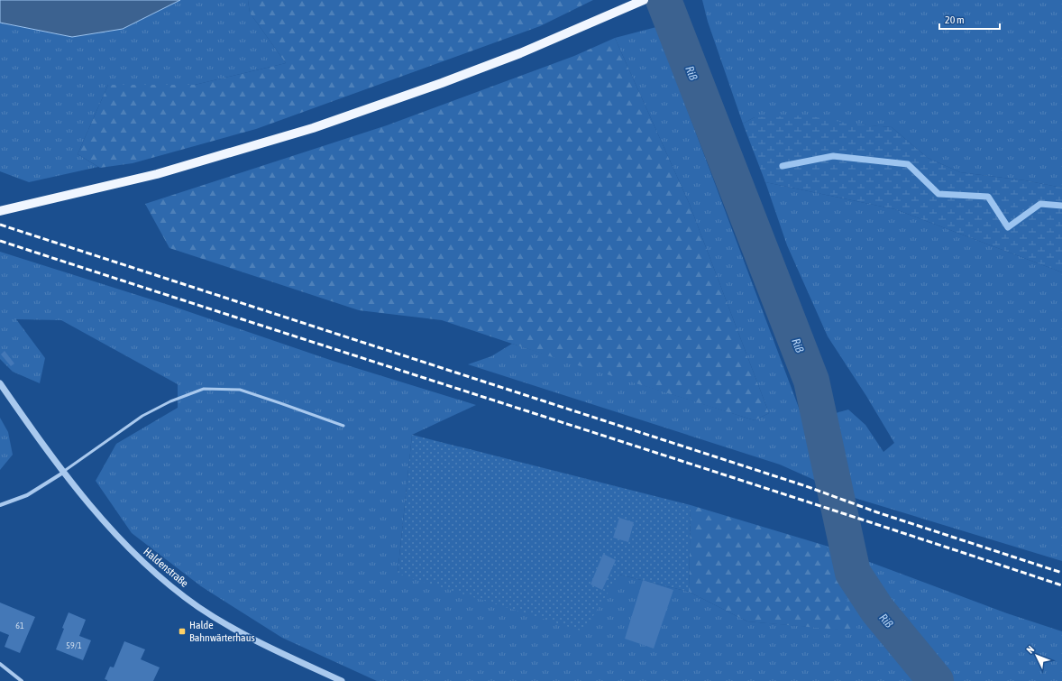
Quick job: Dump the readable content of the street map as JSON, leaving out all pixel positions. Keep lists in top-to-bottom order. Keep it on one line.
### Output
{"streets":{"street":["Haldenstraße"]},"water":["Riß"],"places":{"transit":["Halde Bahnwärterhaus"]},"house_numbers":["61","59/1"],"scale_bar":"20 m","north":"top left"}
